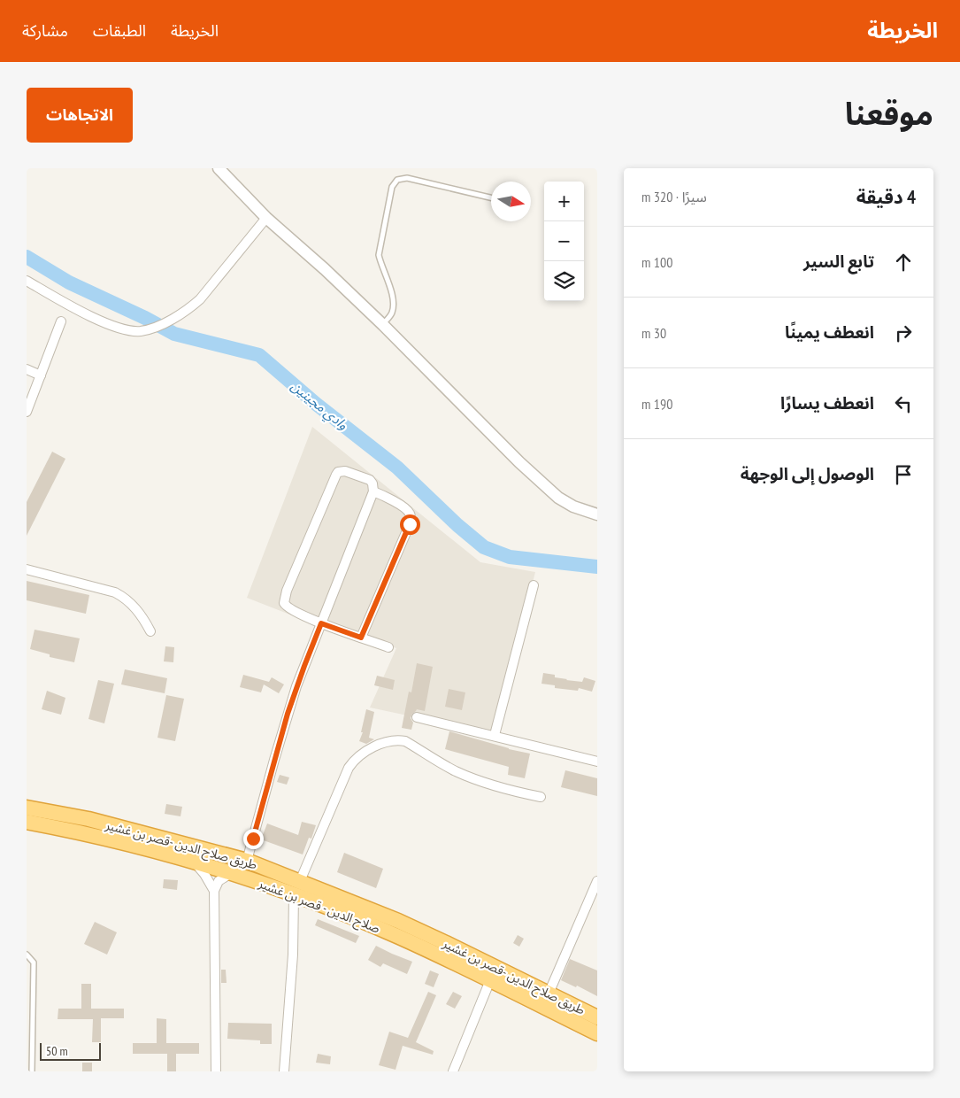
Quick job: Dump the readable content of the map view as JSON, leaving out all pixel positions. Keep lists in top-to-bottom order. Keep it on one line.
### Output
{"streets":{"highway":["طريق صلاح الدين -قصر بن غشير","صلاح الدين - قصر بن غشير"]},"water":["وادي مجينين"],"scale_bar":"50 m","north":"right","page":{"header":"الخريطة","nav":["الخريطة","الطبقات","مشاركة"],"title":"موقعنا","buttons":"الاتجاهات","heading":["4 دقيقة","سيرًا · 320 m"],"map_buttons":["+","−"],"list":[["تابع السير","100 m"],["انعطف يمينًا","30 m"],["انعطف يسارًا","190 m"],"الوصول إلى الوجهة"],"scale":"50 m"}}
